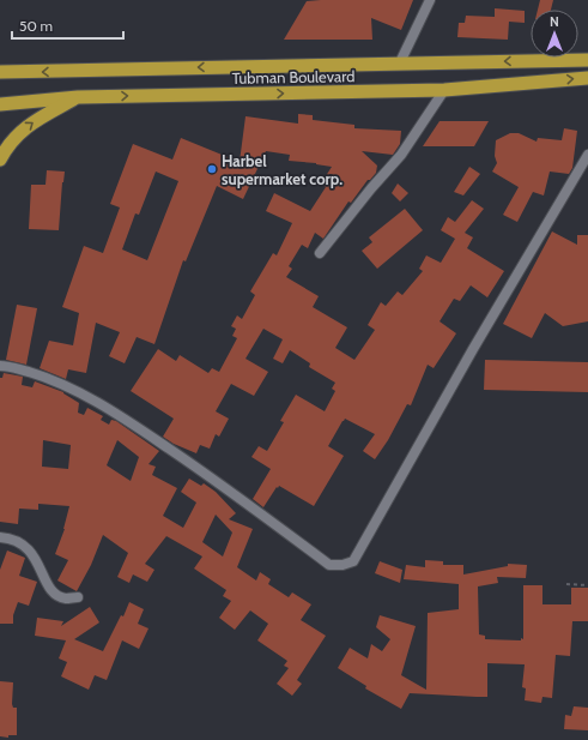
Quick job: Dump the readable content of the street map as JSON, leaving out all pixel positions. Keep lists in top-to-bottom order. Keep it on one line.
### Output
{"streets":{"highway":["Tubman Boulevard"]},"places":["Harbel supermarket corp."],"scale_bar":"50 m","north":"top"}
